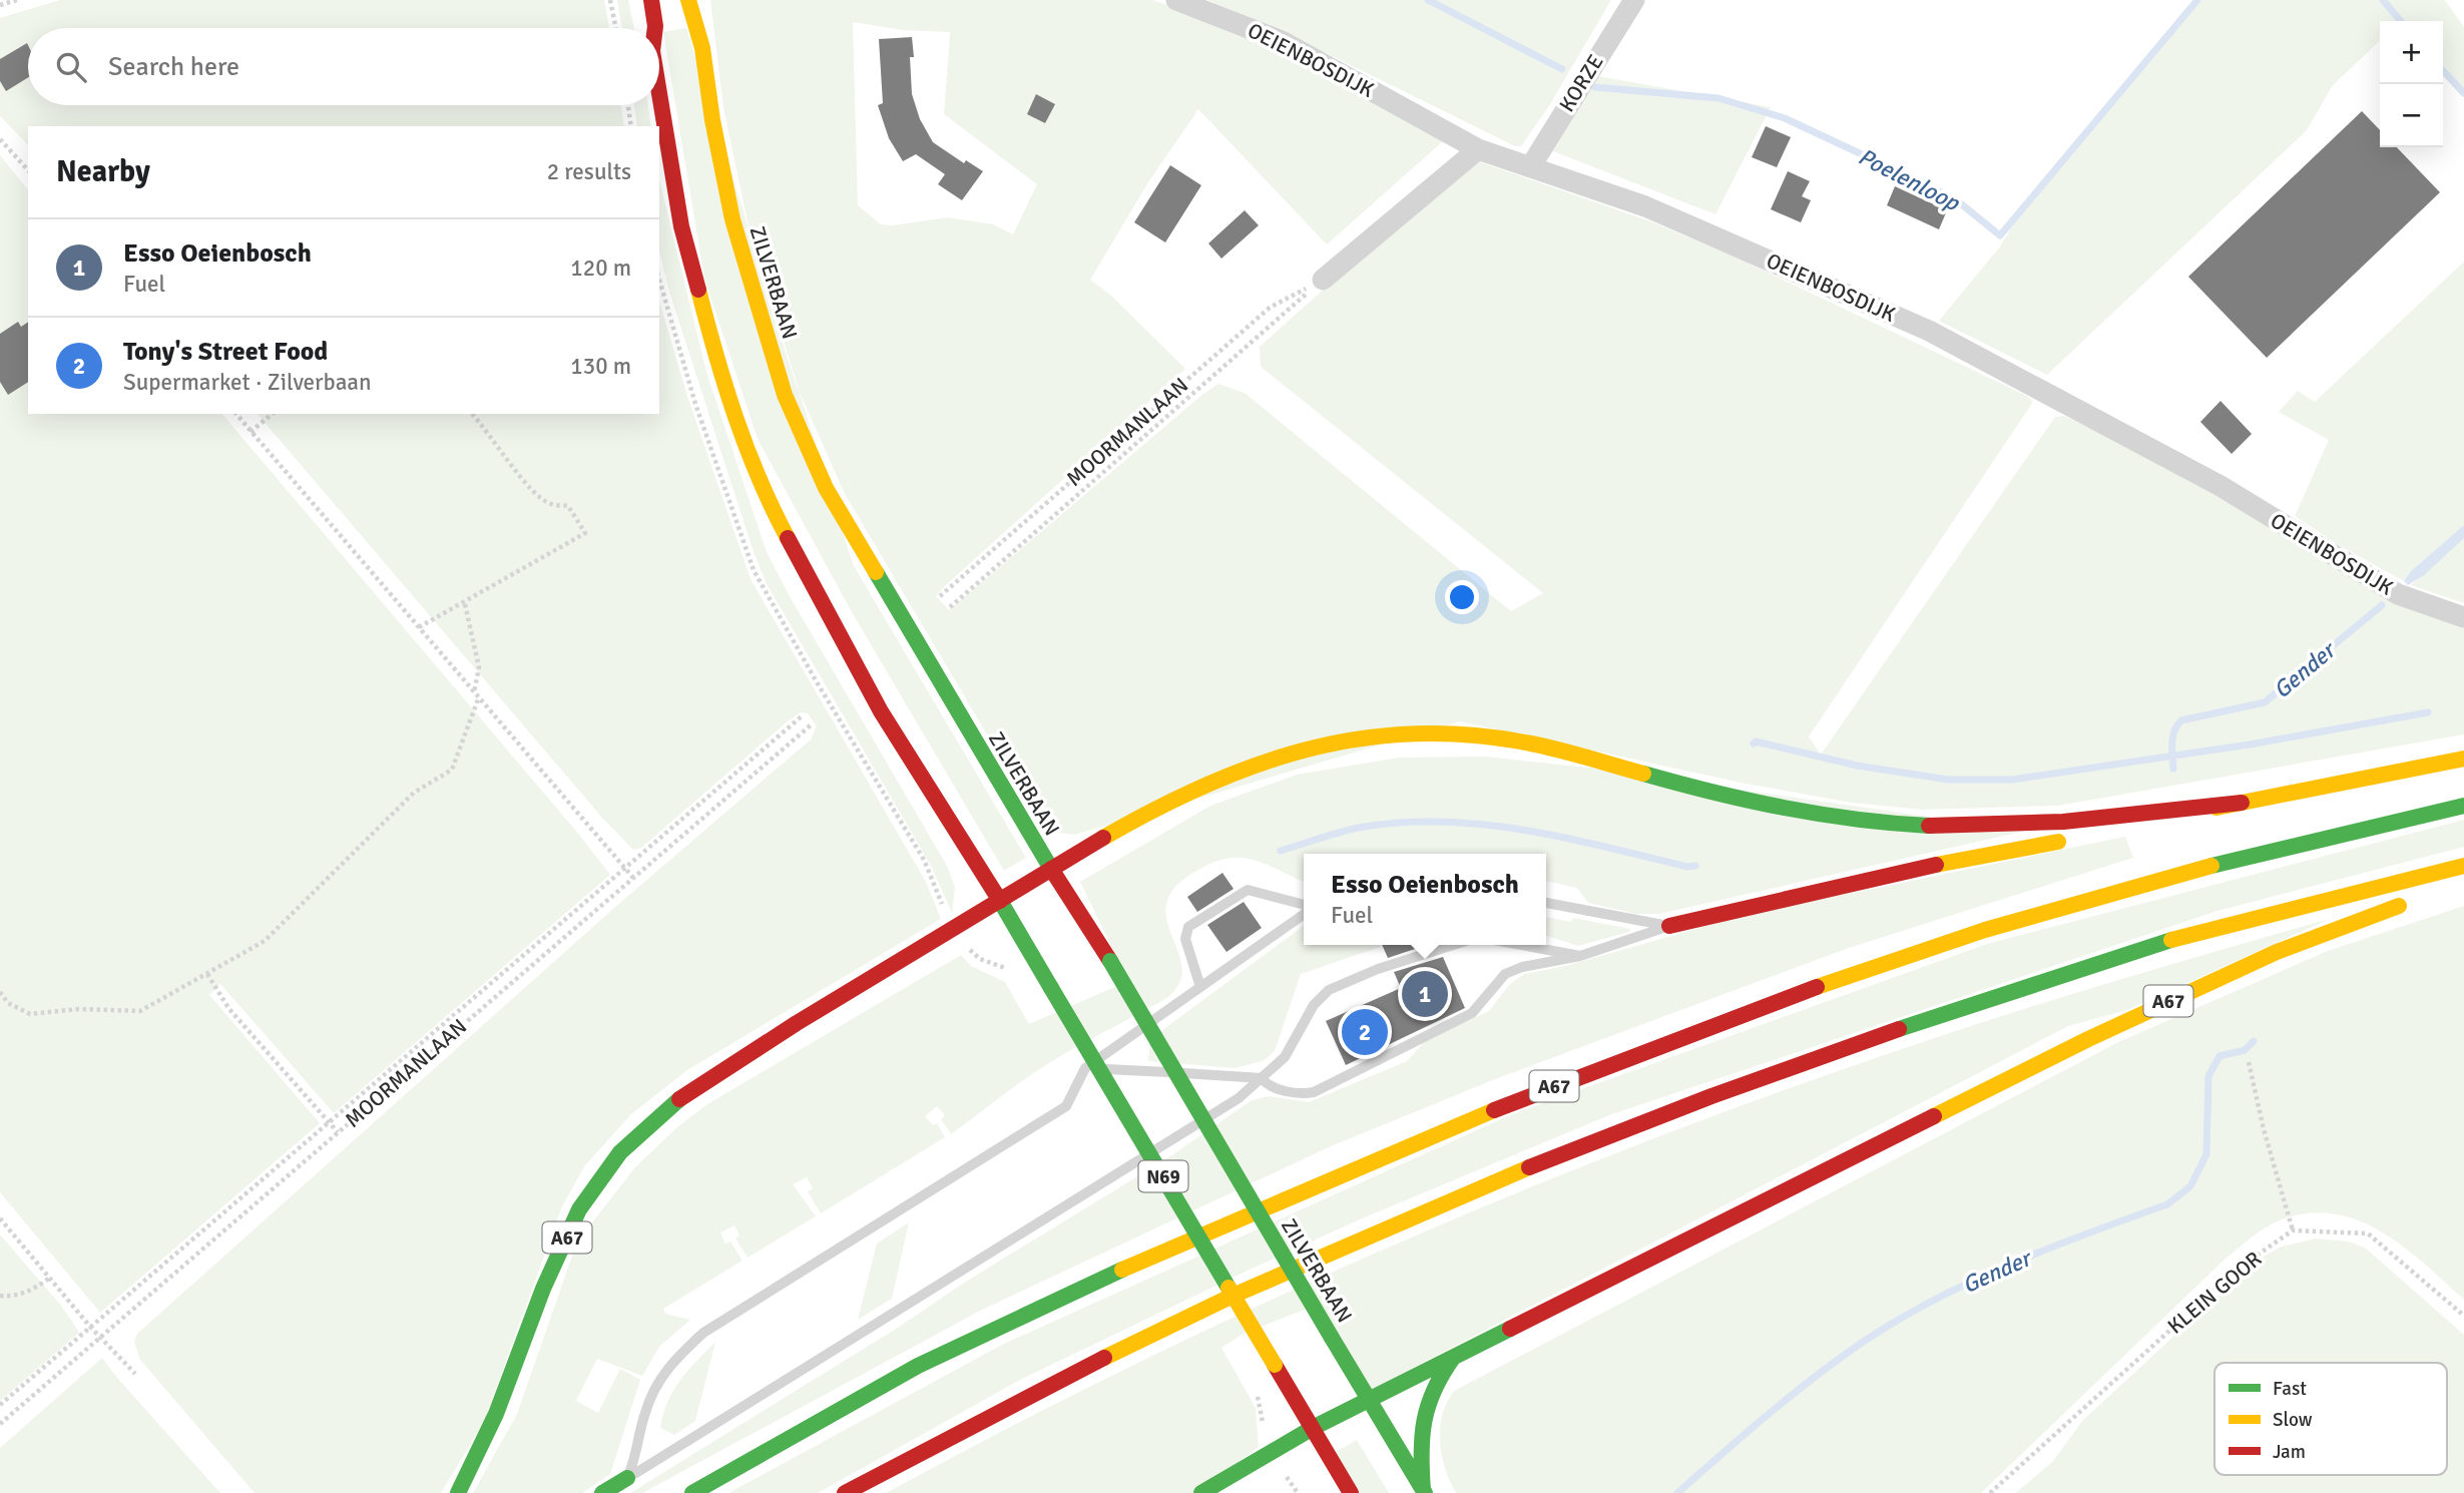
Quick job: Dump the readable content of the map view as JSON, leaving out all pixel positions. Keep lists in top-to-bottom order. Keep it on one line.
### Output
{"streets":{"main road":["ZILVERBAAN","A67","N69"],"street":["OEIENBOSDIJK","KORZE"],"path":["MOORMANLAAN","KLEIN GOOR"]},"crossings":[["OEIENBOSDIJK","KORZE"],["ZILVERBAAN","A67"],["A67","N69"]],"water":["Poelenloop","Gender"],"legend":["Fast","Slow","Jam"],"page":{"map_buttons":["+","−"],"search":"Search here","heading":["Nearby","2 results"],"list":[{"mark":"1","name":"Esso Oeienbosch","note":"Fuel","value":"120 m"},{"mark":"2","name":"Tony's Street Food","note":"Supermarket · Zilverbaan","value":"130 m"}],"popup":["Esso Oeienbosch","Fuel"],"pins":["1","2"]}}
